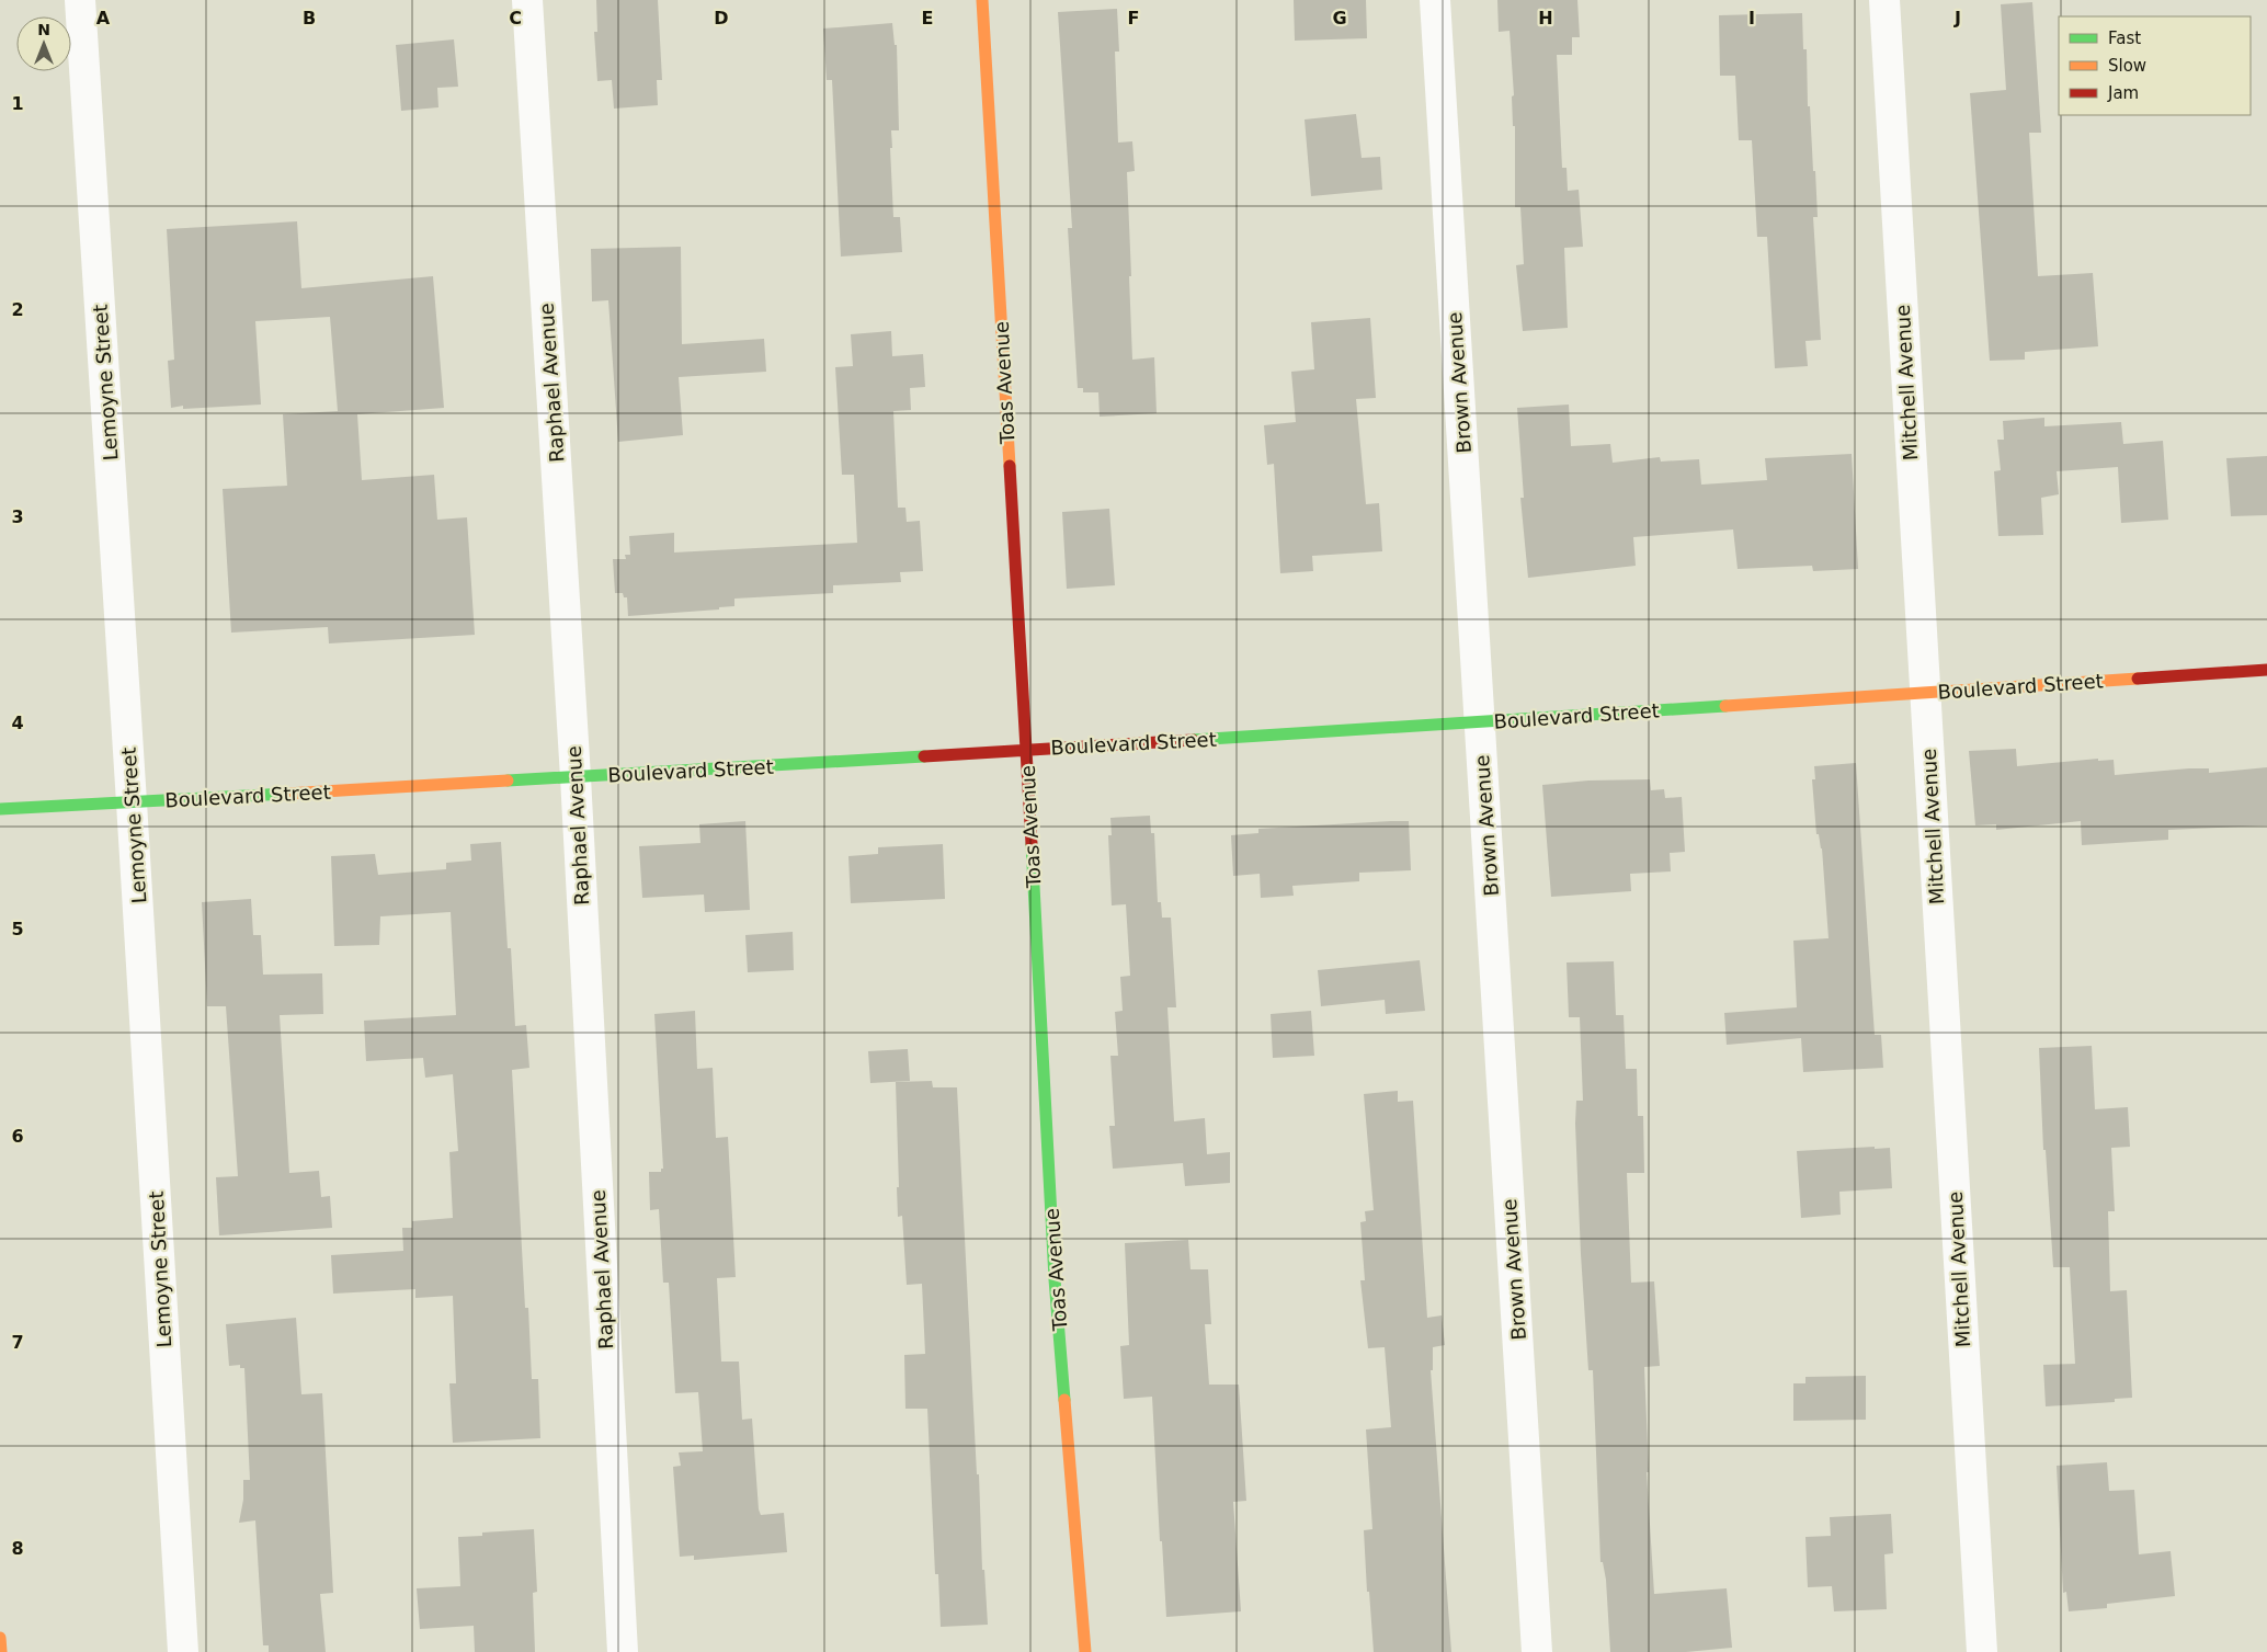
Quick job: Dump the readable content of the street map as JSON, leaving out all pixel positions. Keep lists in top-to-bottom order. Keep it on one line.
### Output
{"streets":{"street":["Lemoyne Street","Raphael Avenue","Toas Avenue","Brown Avenue","Mitchell Avenue","Boulevard Street"]},"crossings":[["Lemoyne Street","Boulevard Street"],["Raphael Avenue","Boulevard Street"],["Toas Avenue","Boulevard Street"],["Brown Avenue","Boulevard Street"],["Mitchell Avenue","Boulevard Street"]],"legend":["Fast","Slow","Jam"],"north":"top","grid":{"columns":["A","B","C","D","E","F","G","H","I","J"],"rows":["1","2","3","4","5","6","7","8"]}}
